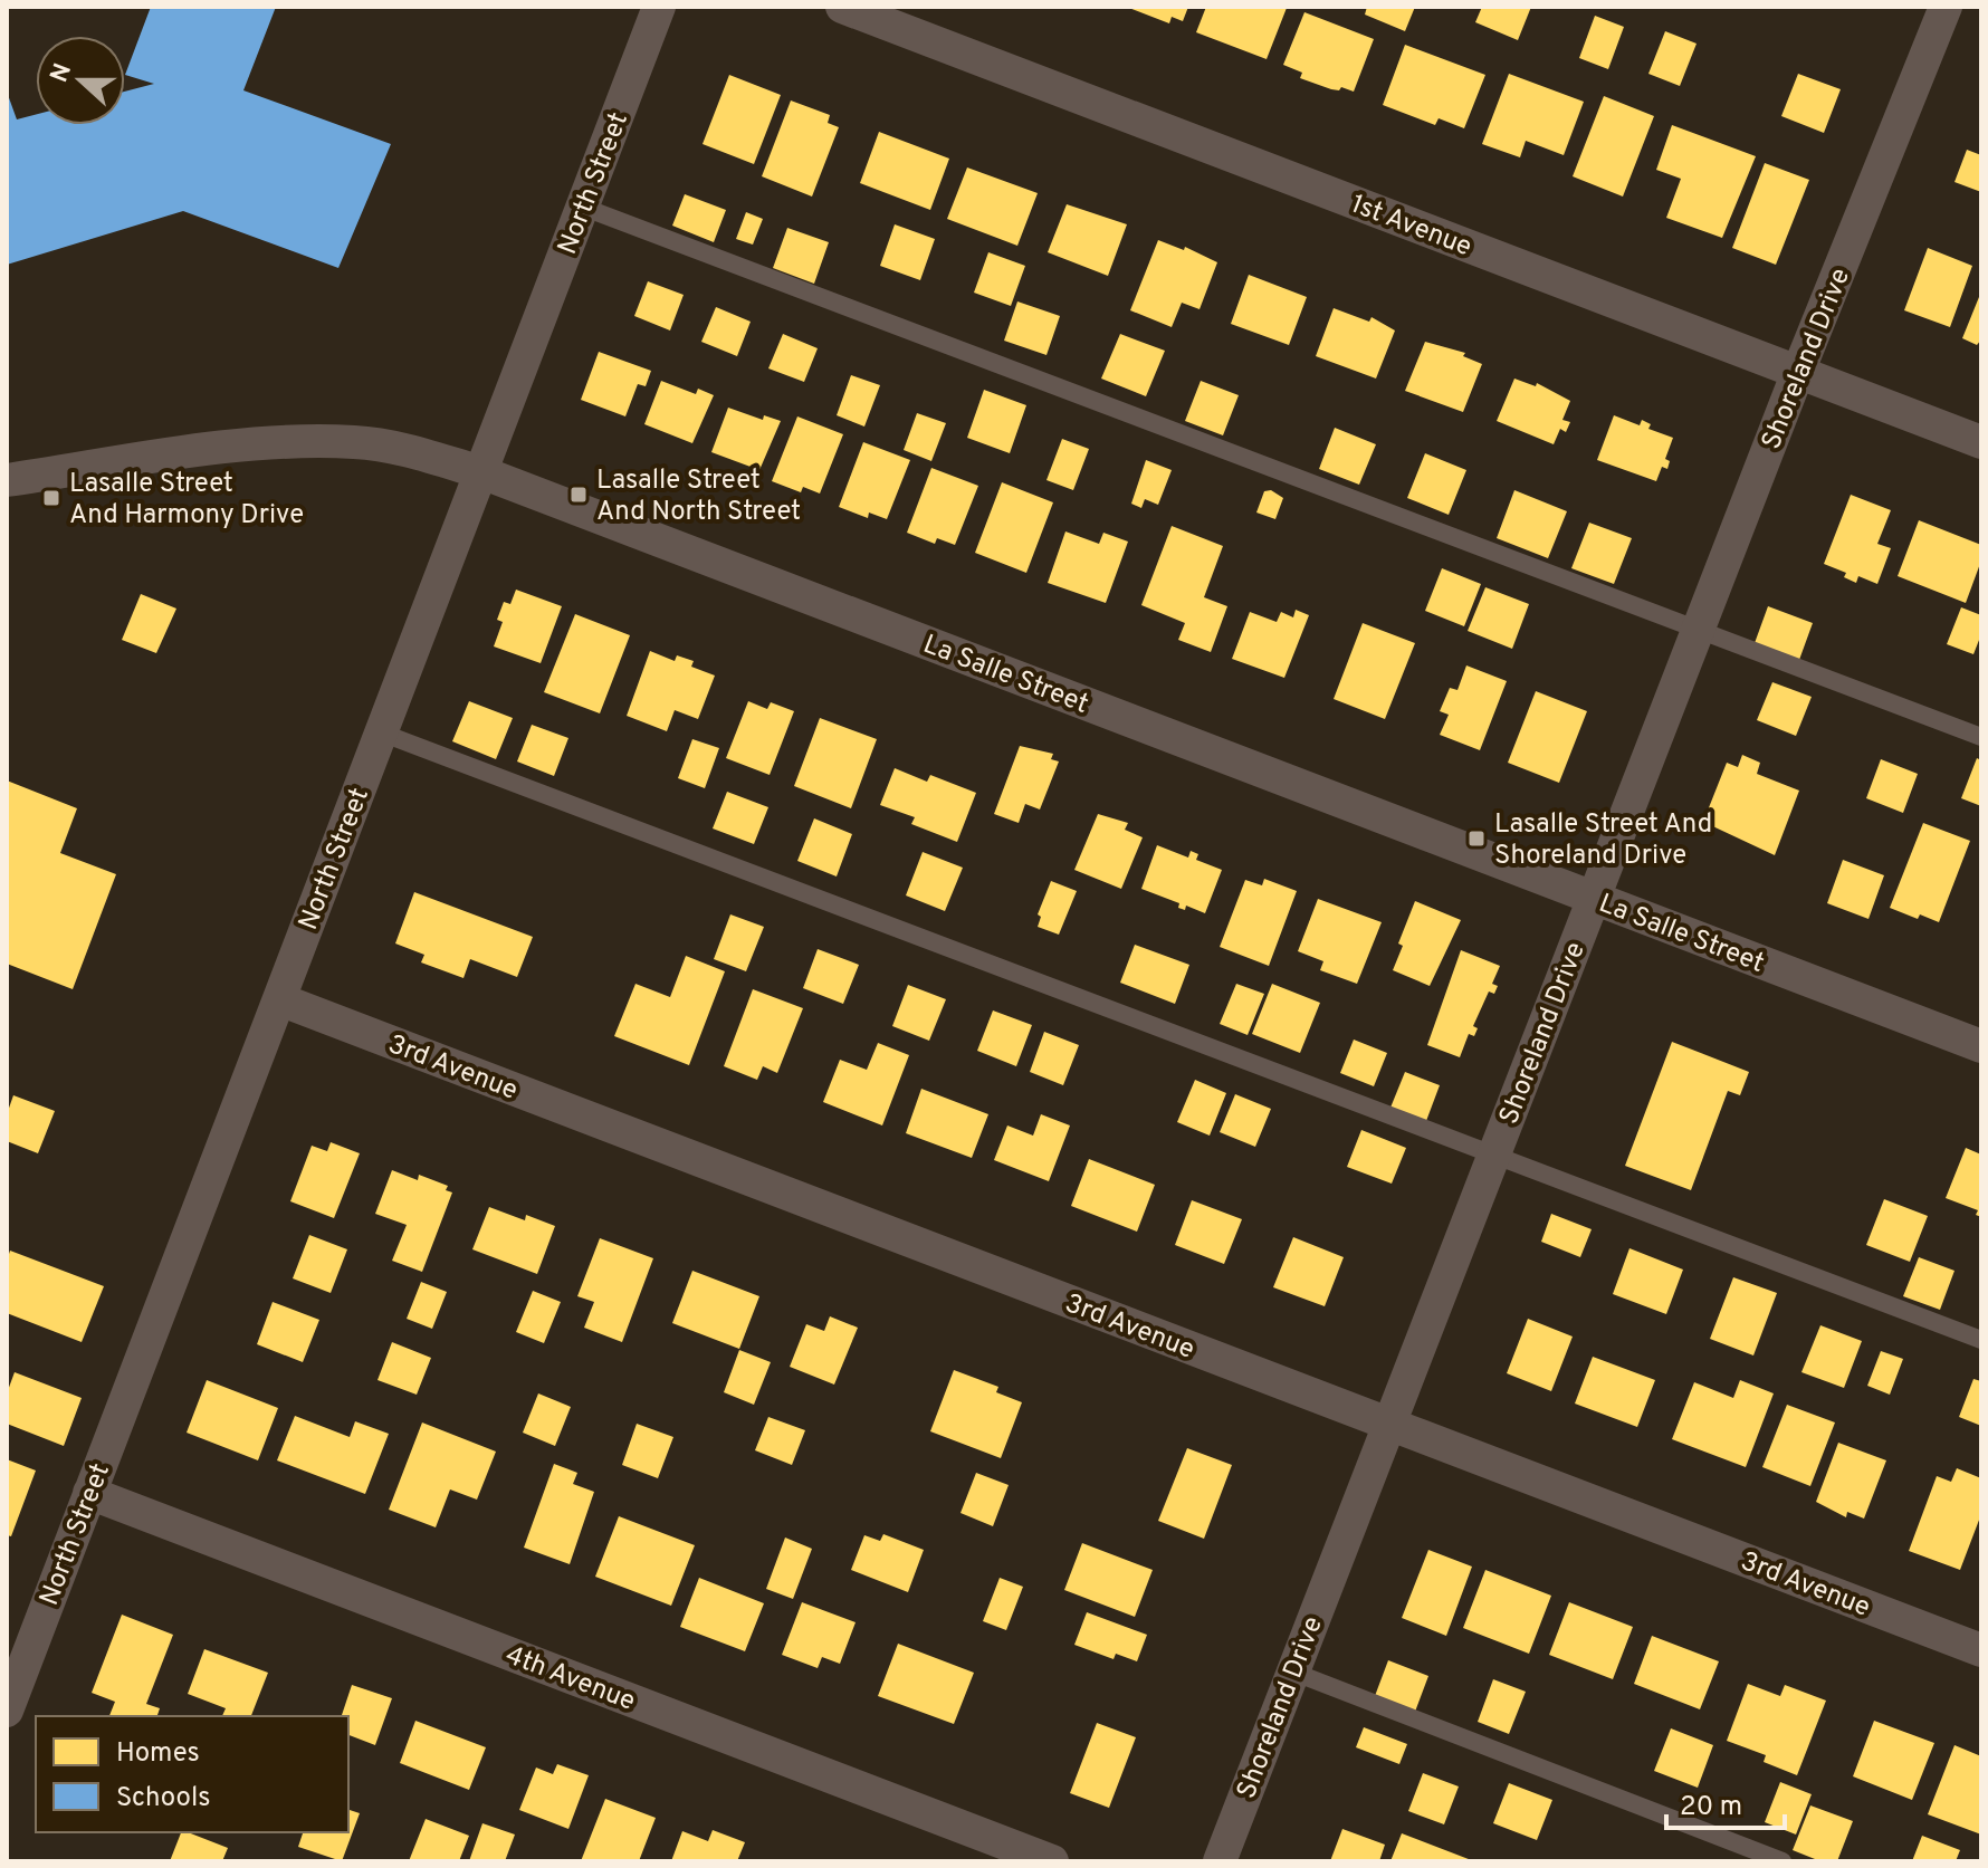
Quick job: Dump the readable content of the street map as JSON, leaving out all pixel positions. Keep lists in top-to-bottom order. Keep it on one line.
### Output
{"streets":{"street":["North Street","1st Avenue","Shoreland Drive","La Salle Street","3rd Avenue","4th Avenue"]},"crossings":[["North Street","La Salle Street"],["North Street","3rd Avenue"],["North Street","4th Avenue"],["1st Avenue","Shoreland Drive"],["Shoreland Drive","La Salle Street"],["Shoreland Drive","3rd Avenue"]],"places":{"transit":["Lasalle Street And North Street","Lasalle Street And Harmony Drive","Lasalle Street And Shoreland Drive"]},"legend":["Homes","Schools"],"scale_bar":"20 m","north":"left"}
